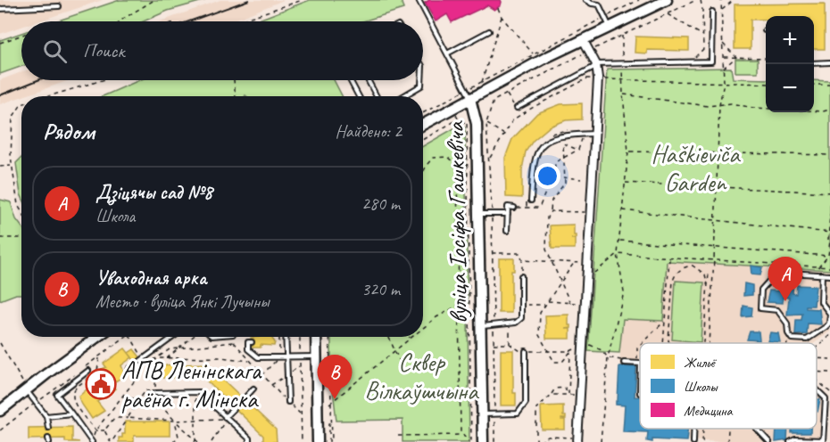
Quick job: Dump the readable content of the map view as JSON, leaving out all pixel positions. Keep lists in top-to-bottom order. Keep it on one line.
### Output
{"streets":{"street":["вуліца Іосіфа Гашкевіча"]},"parks":["Haškieviča Garden","Сквер Вілкаўшчына"],"places":{"public building":["АПВ Ленінскага раёна г. Мінска"]},"legend":["Жильё","Школы","Медицина"],"page":{"map_buttons":["+","−"],"search":"Поиск","heading":["Рядом","Найдено: 2"],"list":[{"mark":"A","name":"Дзіцячы сад №8","note":"Школа","value":"280 m"},{"mark":"B","name":"Уваходная арка","note":"Место · вуліца Янкі Лучыны","value":"320 m"}],"pins":["A","B"]}}
